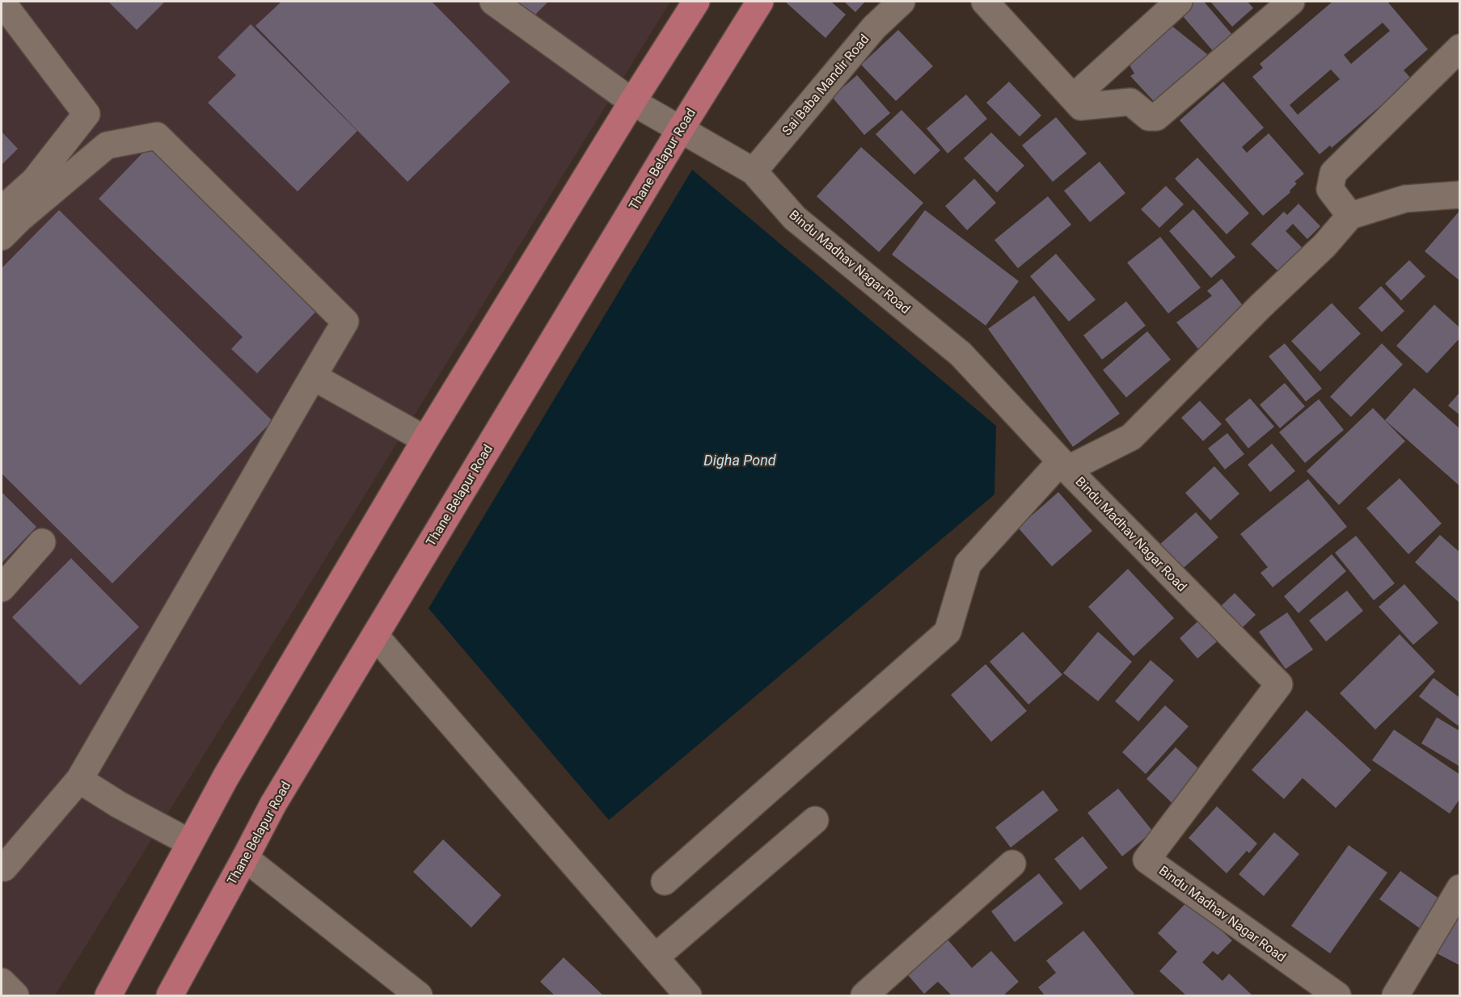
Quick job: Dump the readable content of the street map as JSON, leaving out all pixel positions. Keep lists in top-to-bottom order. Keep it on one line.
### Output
{"streets":{"main road":["Thane Belapur Road"],"street":["Sai Baba Mandir Road","Bindu Madhav Nagar Road"]},"crossings":[["Sai Baba Mandir Road","Bindu Madhav Nagar Road"],["Thane Belapur Road","Bindu Madhav Nagar Road"]],"water":["Digha Pond"]}
